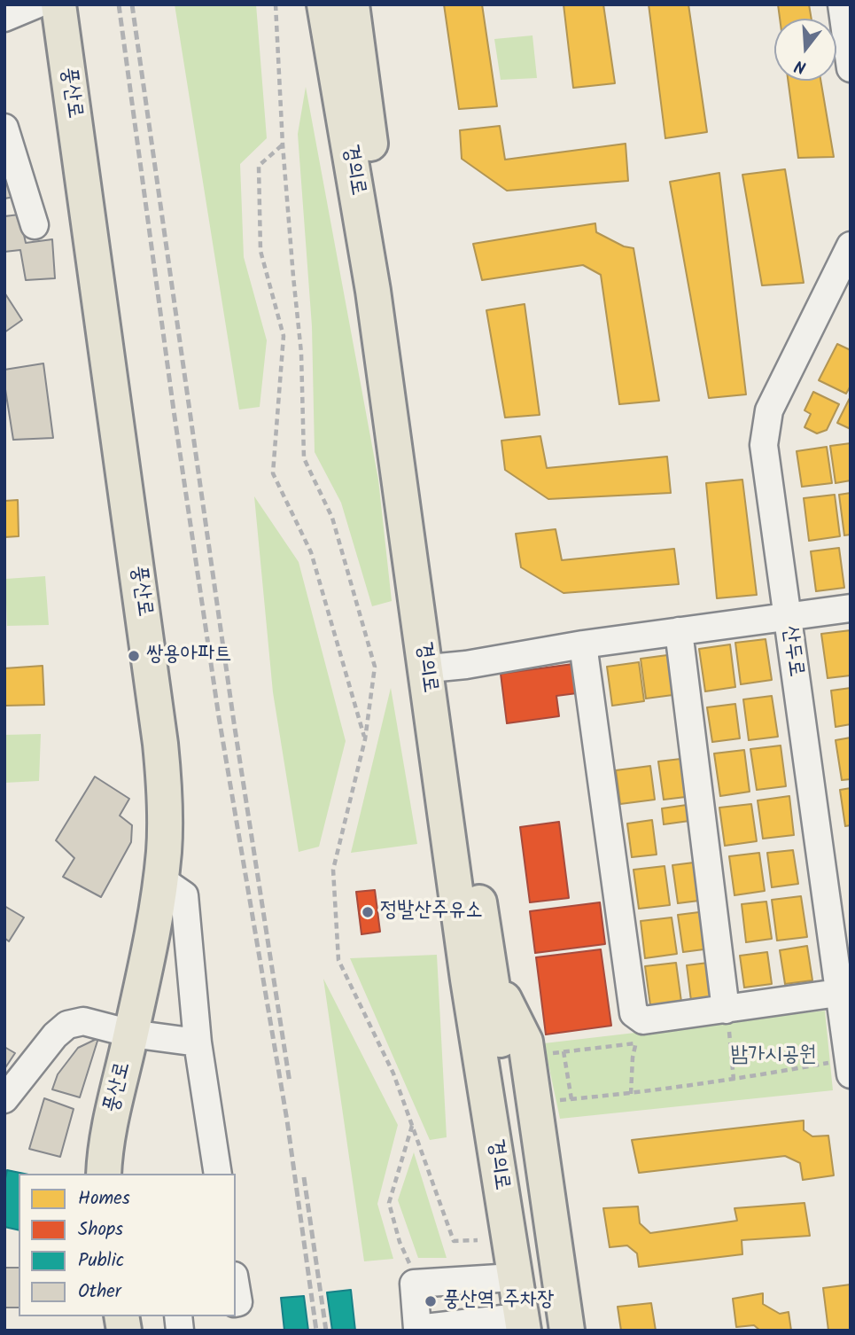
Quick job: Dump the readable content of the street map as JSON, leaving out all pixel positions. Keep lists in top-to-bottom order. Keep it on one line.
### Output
{"streets":{"main road":["풍산로","경의로"],"street":["산두로"]},"crossings":[["경의로","산두로"]],"parks":["밤가시공원"],"places":["쌍용아파트","정발산주유소","풍산역 주차장"],"legend":["Homes","Shops","Public","Other"],"north":"bottom"}
